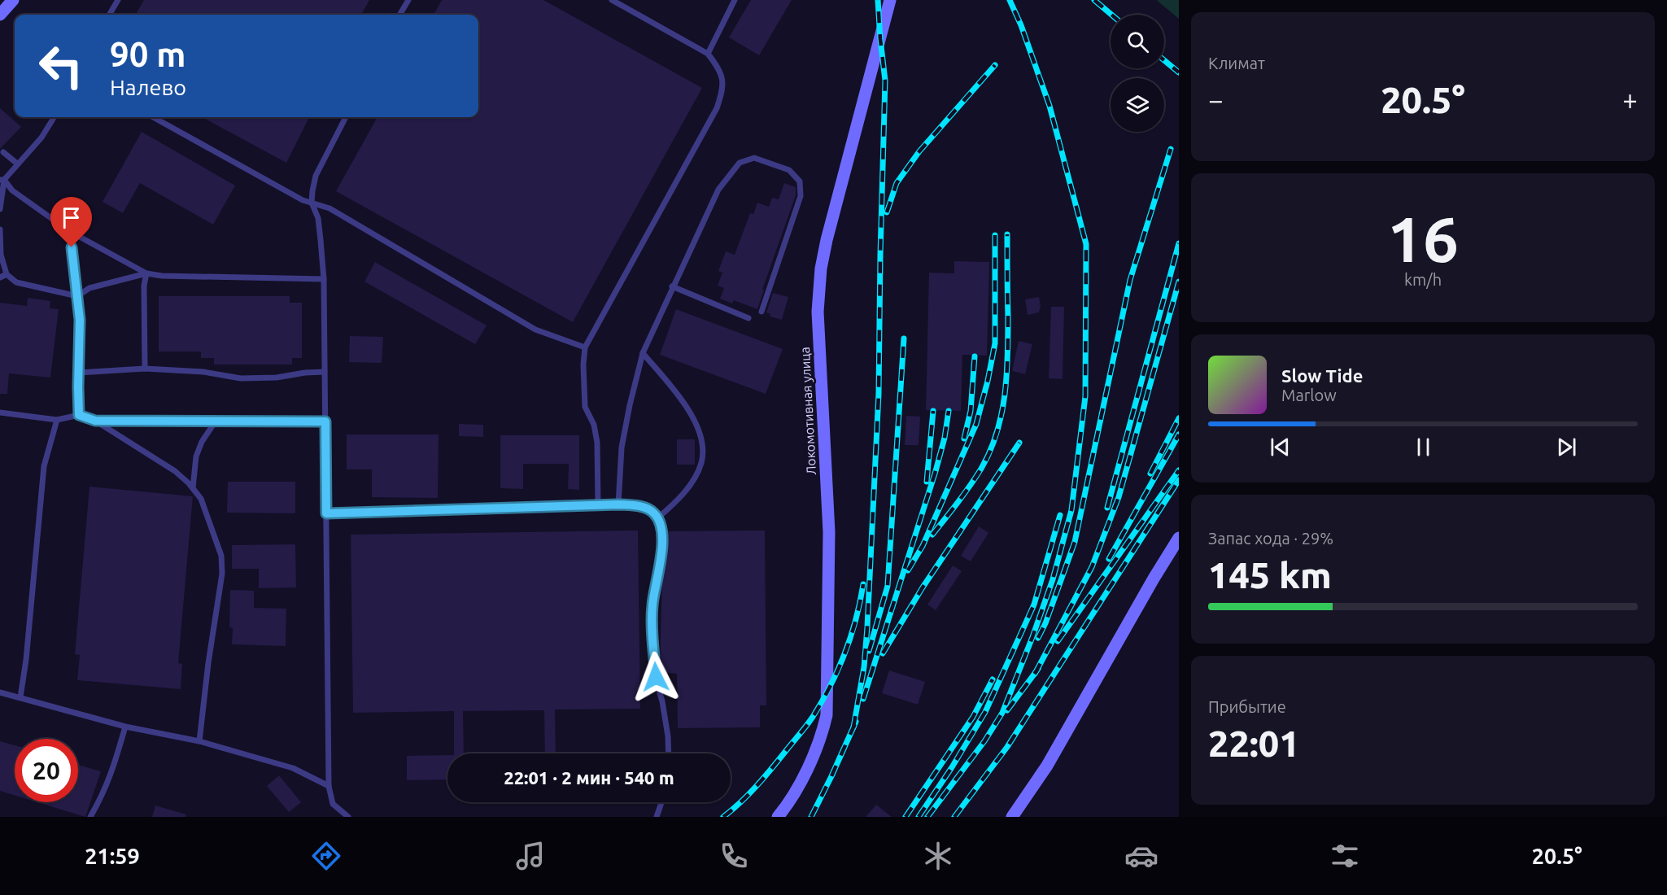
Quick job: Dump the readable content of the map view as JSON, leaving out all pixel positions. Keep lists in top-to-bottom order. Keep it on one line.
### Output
{"streets":{"main road":["Локомотивная улица"]},"page":{"tile":["Климат",["16","km/h"],["Запас хода · 29%","145 km"],["Прибытие","22:01"]],"turn":["90 m","Налево"],"heat":["−","20.5°","+"],"song":["Slow Tide","Marlow"],"limit":"20","trip":"22:01 · 2 мин · 540 m","tabs":["21:59","20.5°"]}}
